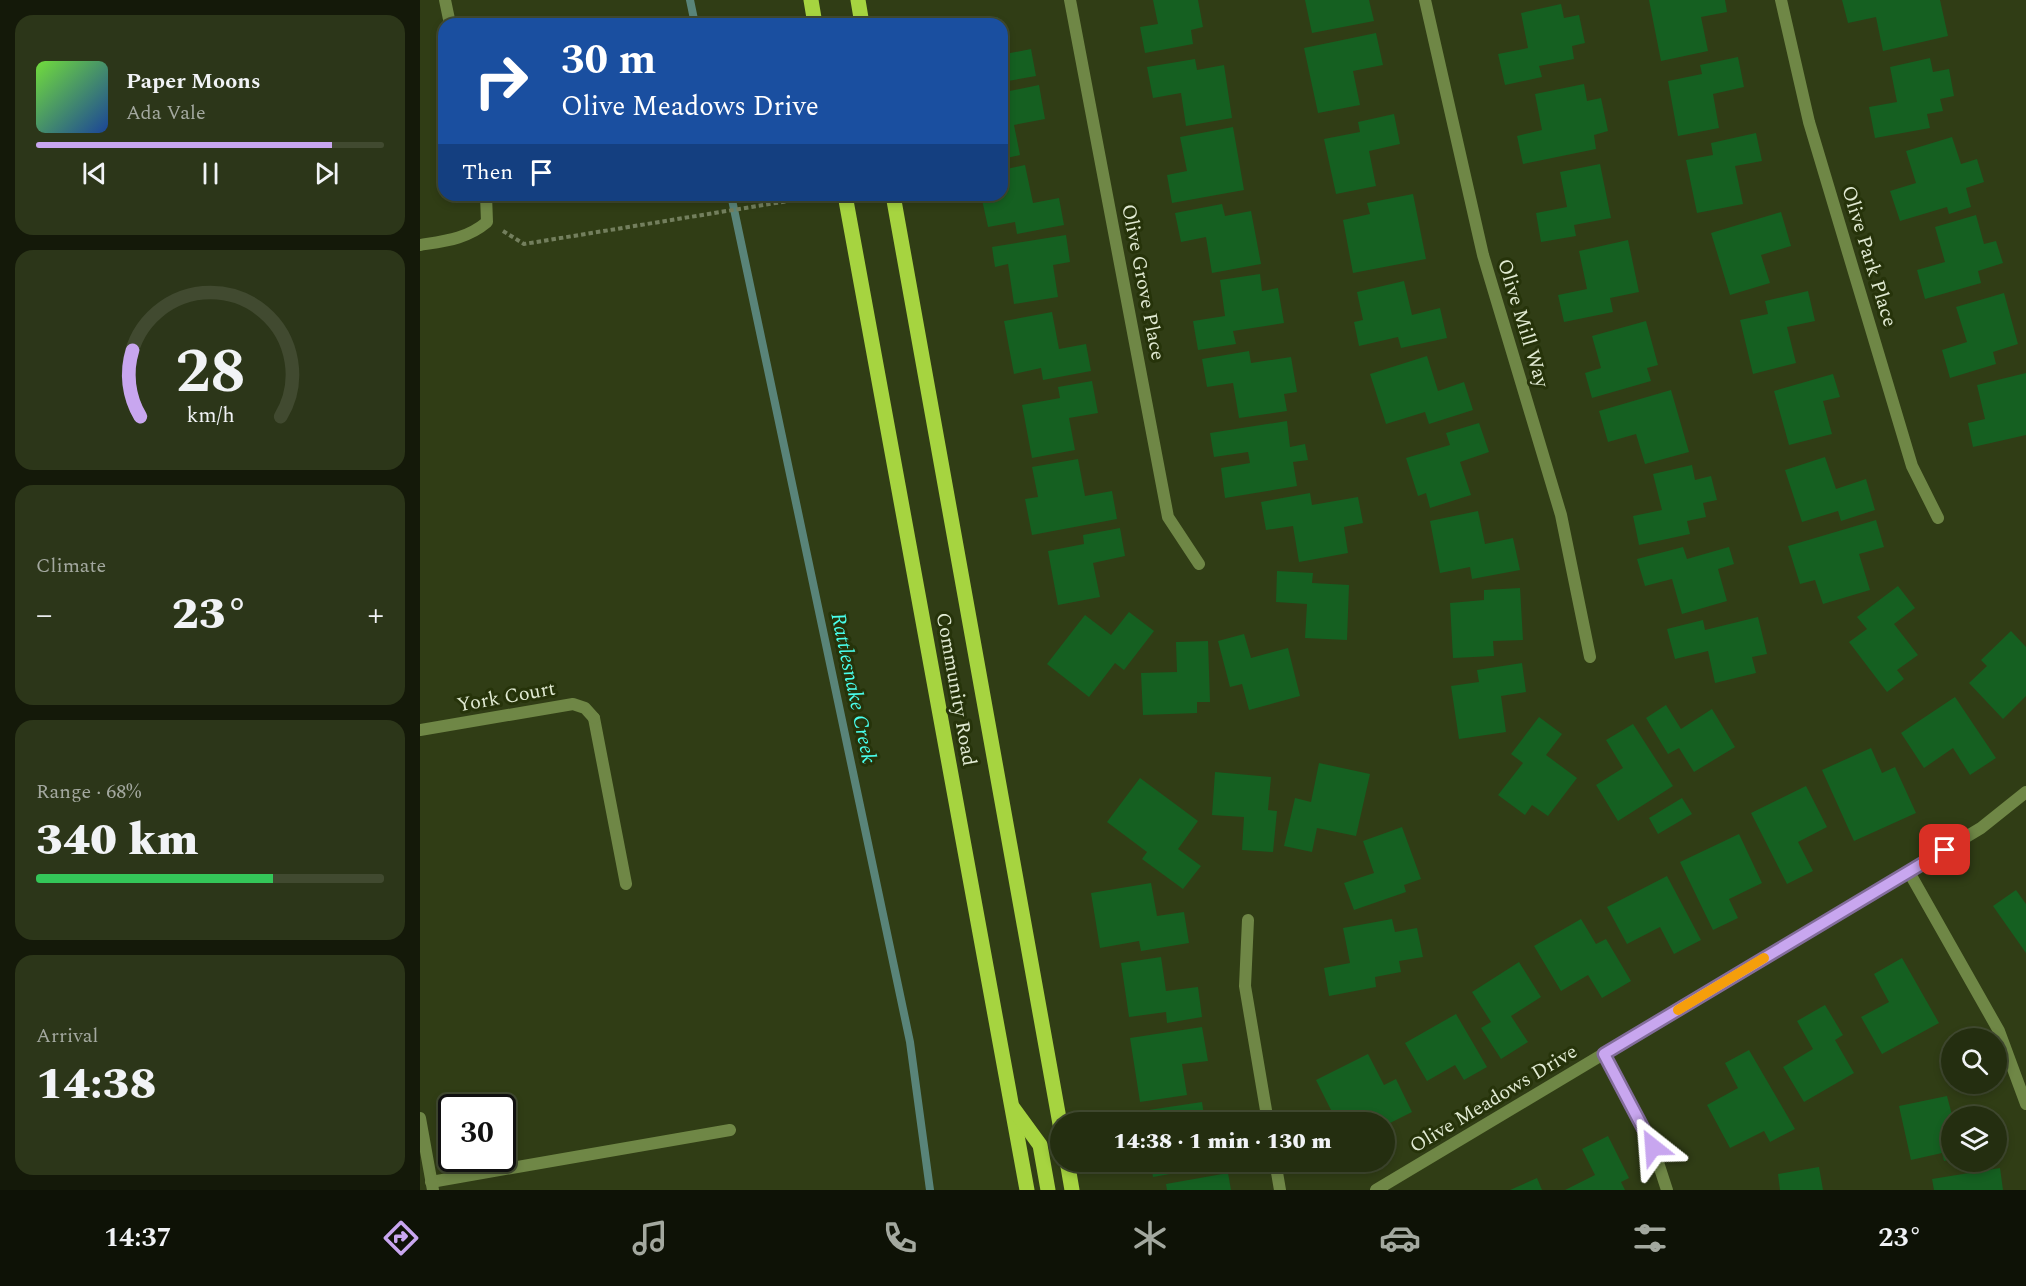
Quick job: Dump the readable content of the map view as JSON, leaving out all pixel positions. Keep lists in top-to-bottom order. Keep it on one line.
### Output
{"streets":{"main road":["Community Road"],"street":["Olive Park Place","Olive Grove Place","Olive Mill Way","York Court","Olive Meadows Drive"]},"water":["Rattlesnake Creek"],"page":{"turn":["30 m","Olive Meadows Drive"],"song":["Paper Moons","Ada Vale"],"then":"Then","tile":["Climate",["Range · 68%","340 km"],["Arrival","14:38"]],"heat":["−","23°","+"],"limit":"30","trip":"14:38 · 1 min · 130 m","tabs":["14:37","23°"],"gauge":["28","km/h"]}}
